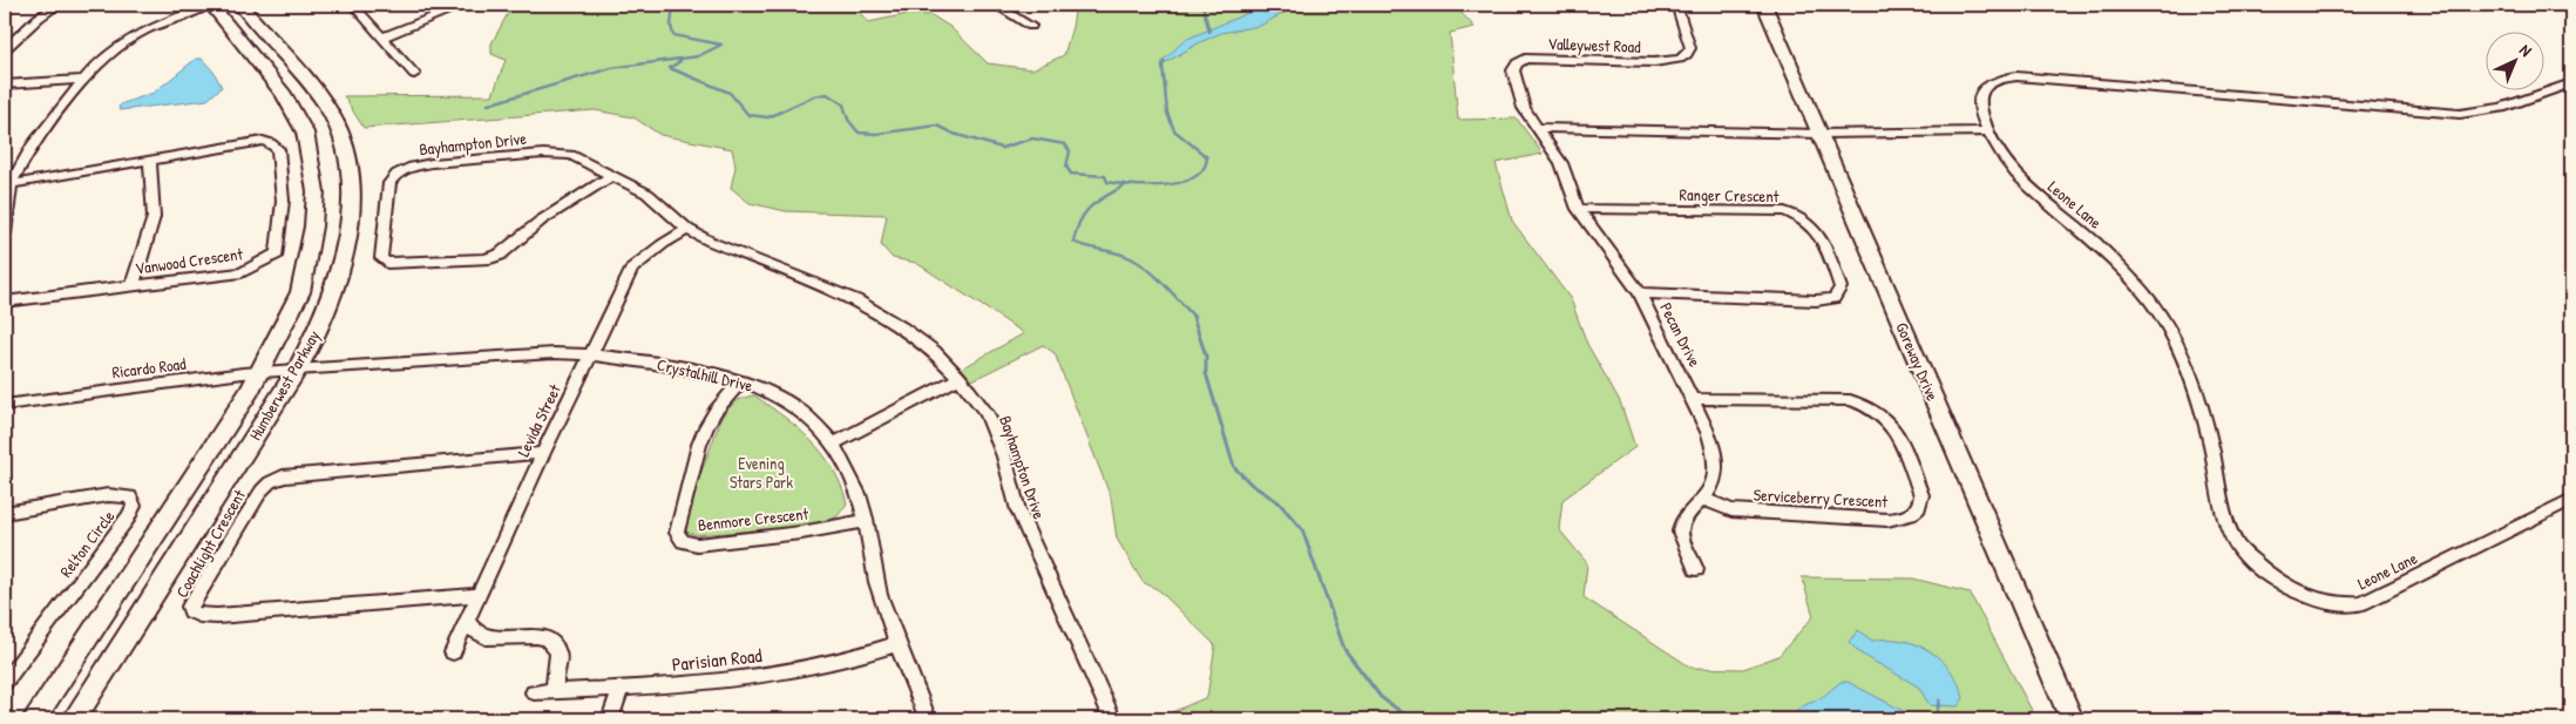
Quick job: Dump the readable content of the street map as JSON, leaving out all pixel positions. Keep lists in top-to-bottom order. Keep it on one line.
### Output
{"streets":{"main road":["Goreway Drive","Humberwest Parkway"],"street":["Valleywest Road","Bayhampton Drive","Ranger Crescent","Leone Lane","Vanwood Crescent","Pecan Drive","Ricardo Road","Crystalhill Drive","Levida Street","Serviceberry Crescent","Benmore Crescent","Relton Circle","Coachlight Crescent","Parisian Road"]},"crossings":[["Valleywest Road","Pecan Drive"],["Bayhampton Drive","Levida Street"],["Ranger Crescent","Pecan Drive"],["Pecan Drive","Serviceberry Crescent"],["Ricardo Road","Crystalhill Drive"],["Ricardo Road","Humberwest Parkway"],["Crystalhill Drive","Humberwest Parkway"],["Crystalhill Drive","Levida Street"],["Crystalhill Drive","Benmore Crescent"],["Crystalhill Drive","Parisian Road"],["Levida Street","Coachlight Crescent"]],"parks":["Evening Stars Park"],"north":"top right"}
